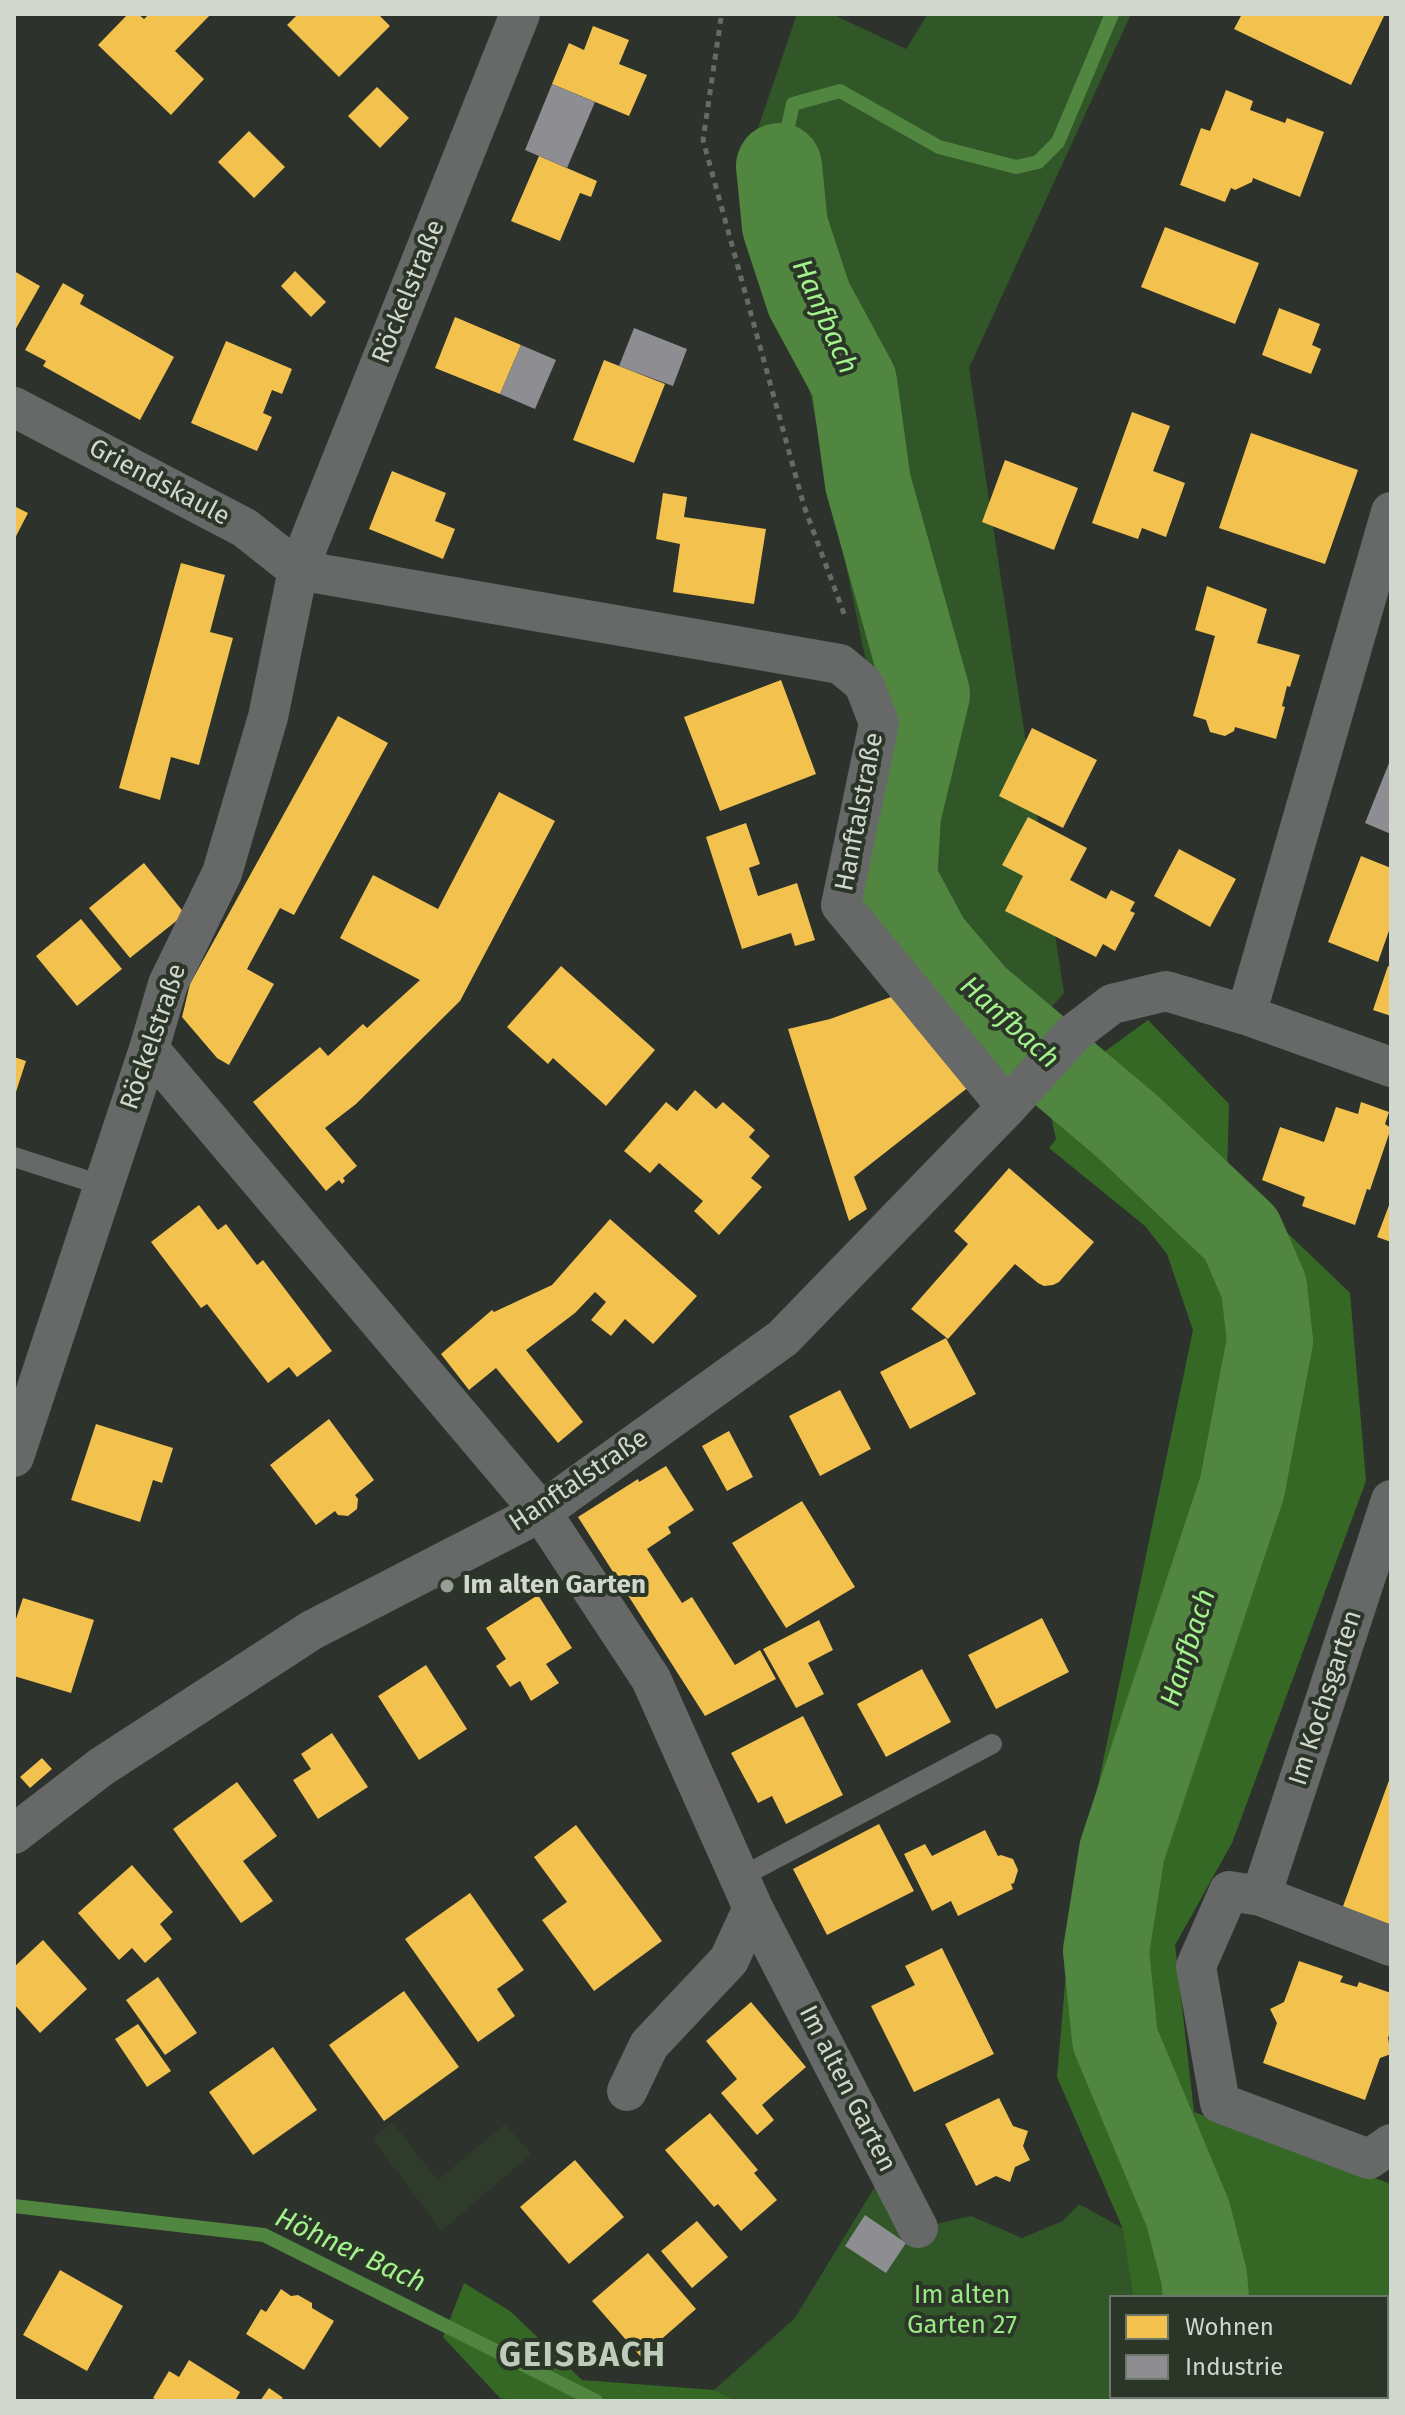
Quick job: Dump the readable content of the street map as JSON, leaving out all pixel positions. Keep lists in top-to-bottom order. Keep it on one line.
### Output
{"streets":{"street":["Röckelstraße","Griendskaule","Hanftalstraße","Im Kochsgarten","Im alten Garten"]},"crossings":[["Röckelstraße","Griendskaule"],["Röckelstraße","Im alten Garten"],["Hanftalstraße","Im alten Garten"]],"districts":["GEISBACH"],"water":["Hanfbach","Höhner Bach"],"parks":["Im alten Garten 27"],"places":["Im alten Garten"],"legend":["Wohnen","Industrie"]}
